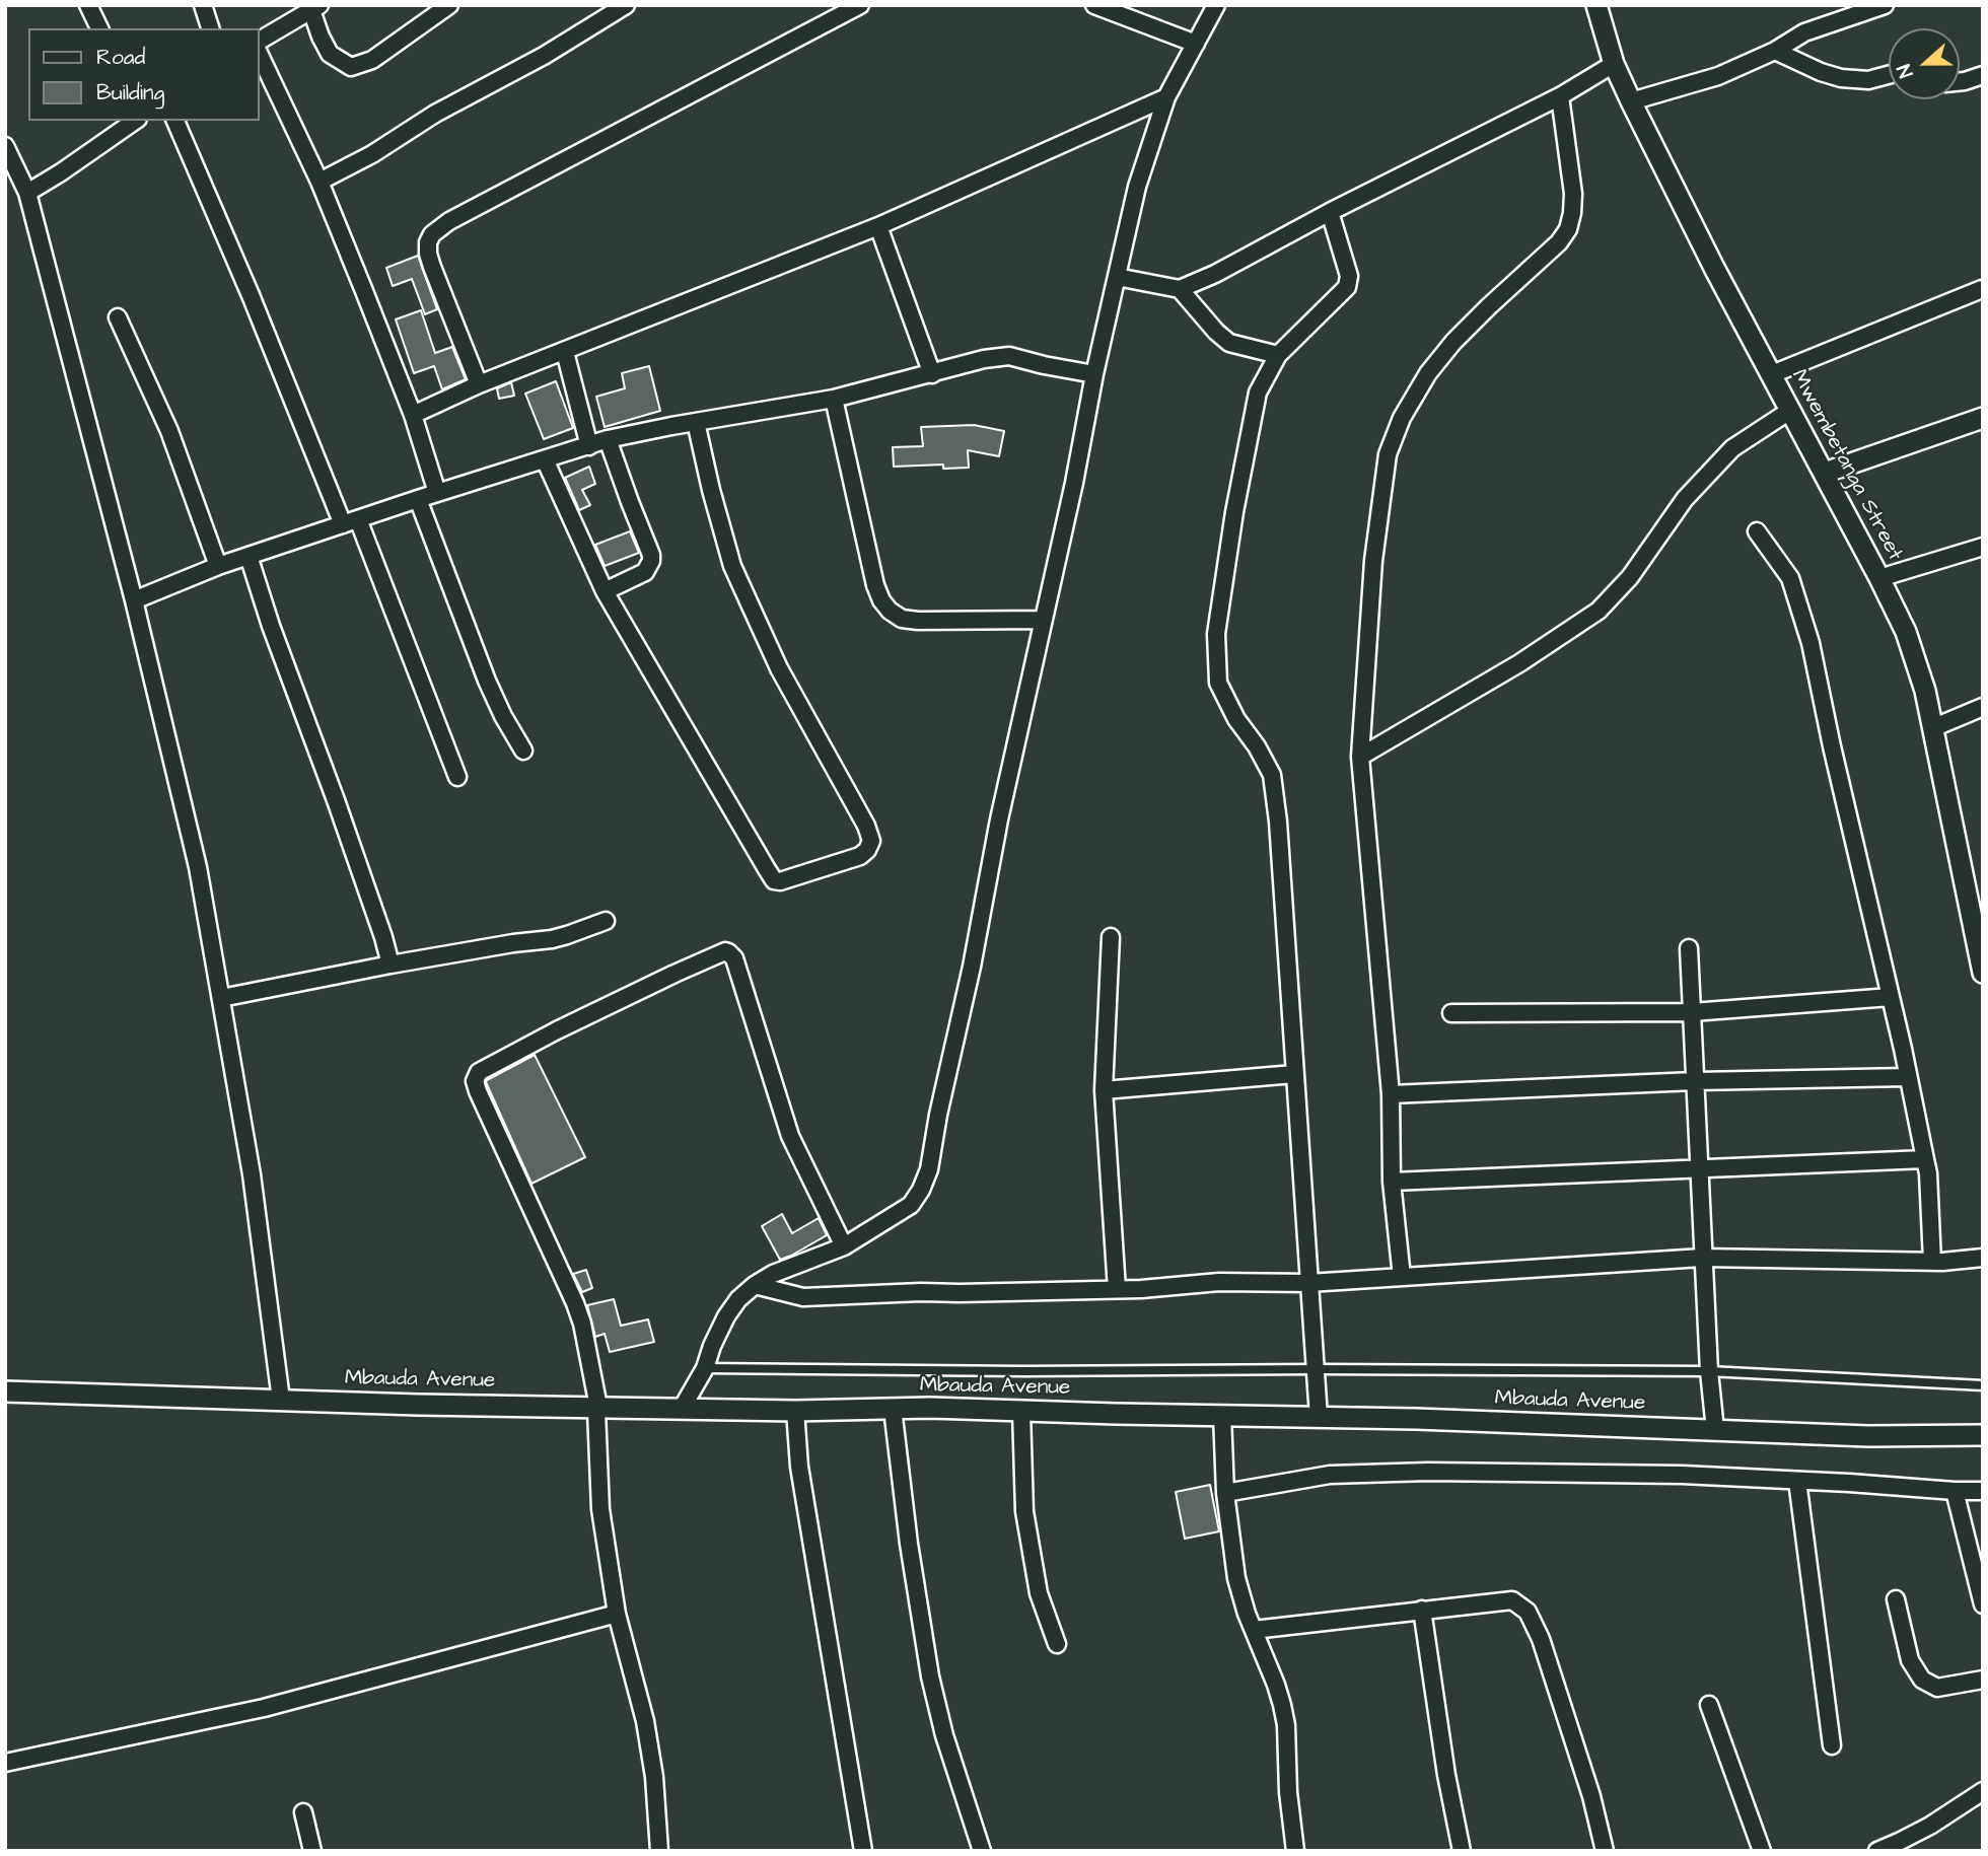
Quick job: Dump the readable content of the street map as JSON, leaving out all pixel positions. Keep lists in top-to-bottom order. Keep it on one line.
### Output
{"streets":{"street":["Mwembetanga Street","Mbauda Avenue"]},"legend":["Road","Building"],"north":"left"}
